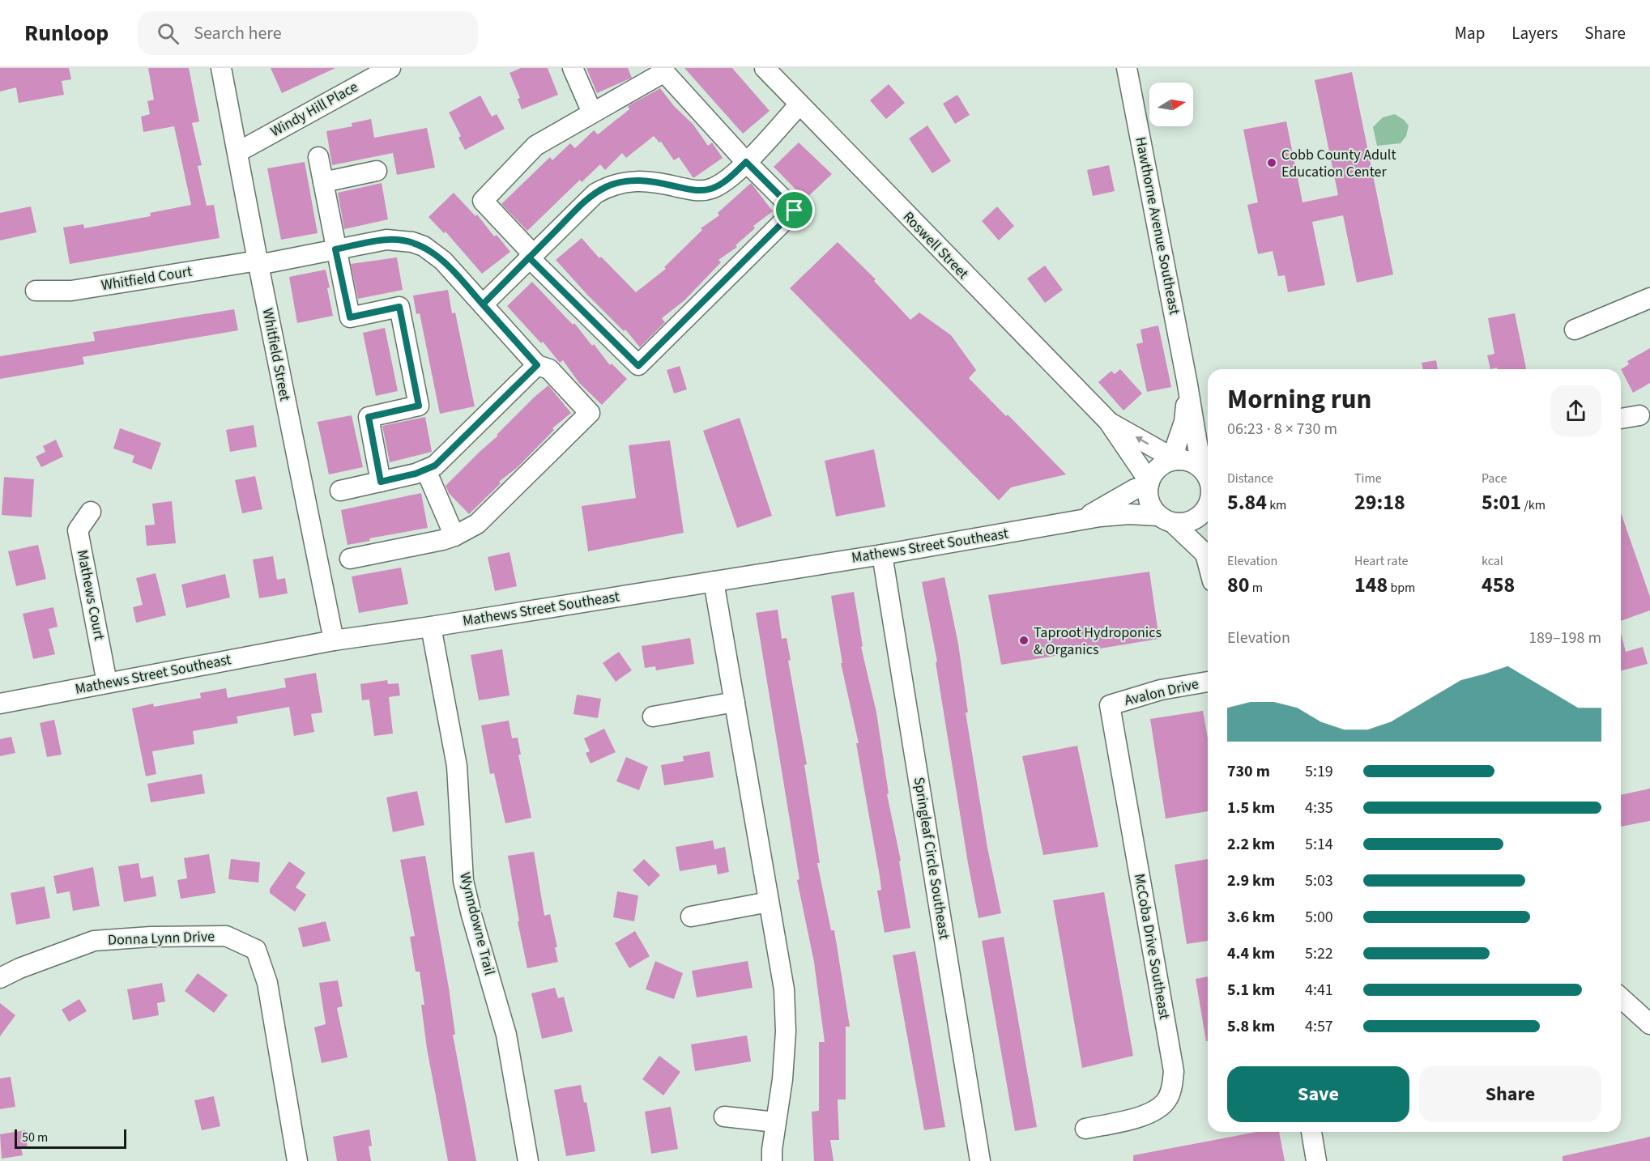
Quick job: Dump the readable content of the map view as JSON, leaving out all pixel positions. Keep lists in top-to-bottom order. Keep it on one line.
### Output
{"streets":{"street":["Windy Hill Place","Hawthorne Avenue Southeast","Roswell Street","Whitfield Court","Whitfield Street","Mathews Street Southeast","Mathews Court","Avalon Drive","Springleaf Circle Southeast","Wynndowne Trail","Donna Lynn Drive","McCoba Drive Southeast"]},"crossings":[["Windy Hill Place","Whitfield Street"],["Hawthorne Avenue Southeast","Roswell Street"],["Roswell Street","Mathews Street Southeast"],["Whitfield Court","Whitfield Street"],["Whitfield Street","Mathews Street Southeast"],["Mathews Street Southeast","Mathews Court"],["Mathews Street Southeast","Springleaf Circle Southeast"],["Mathews Street Southeast","Wynndowne Trail"],["Avalon Drive","McCoba Drive Southeast"]],"places":["Cobb County Adult Education Center","Taproot Hydroponics & Organics"],"scale_bar":"50 m","north":"right","page":{"header":"Runloop","search":"Search here","nav":["Map","Layers","Share"],"heading":["Morning run","06:23 · 8 × 730 m"],"stats":[["Distance","5.84 km"],["Time","29:18"],["Pace","5:01 /km"],["Elevation","80 m"],["Heart rate","148 bpm"],["kcal","458"]],"chart":["Elevation","189–198 m"],"list":[{"name":"730 m","note":"5:19"},{"name":"1.5 km","note":"4:35"},{"name":"2.2 km","note":"5:14"},{"name":"2.9 km","note":"5:03"},{"name":"3.6 km","note":"5:00"},{"name":"4.4 km","note":"5:22"},{"name":"5.1 km","note":"4:41"},{"name":"5.8 km","note":"4:57"}],"buttons":["Save","Share"],"scale":"50 m"}}
